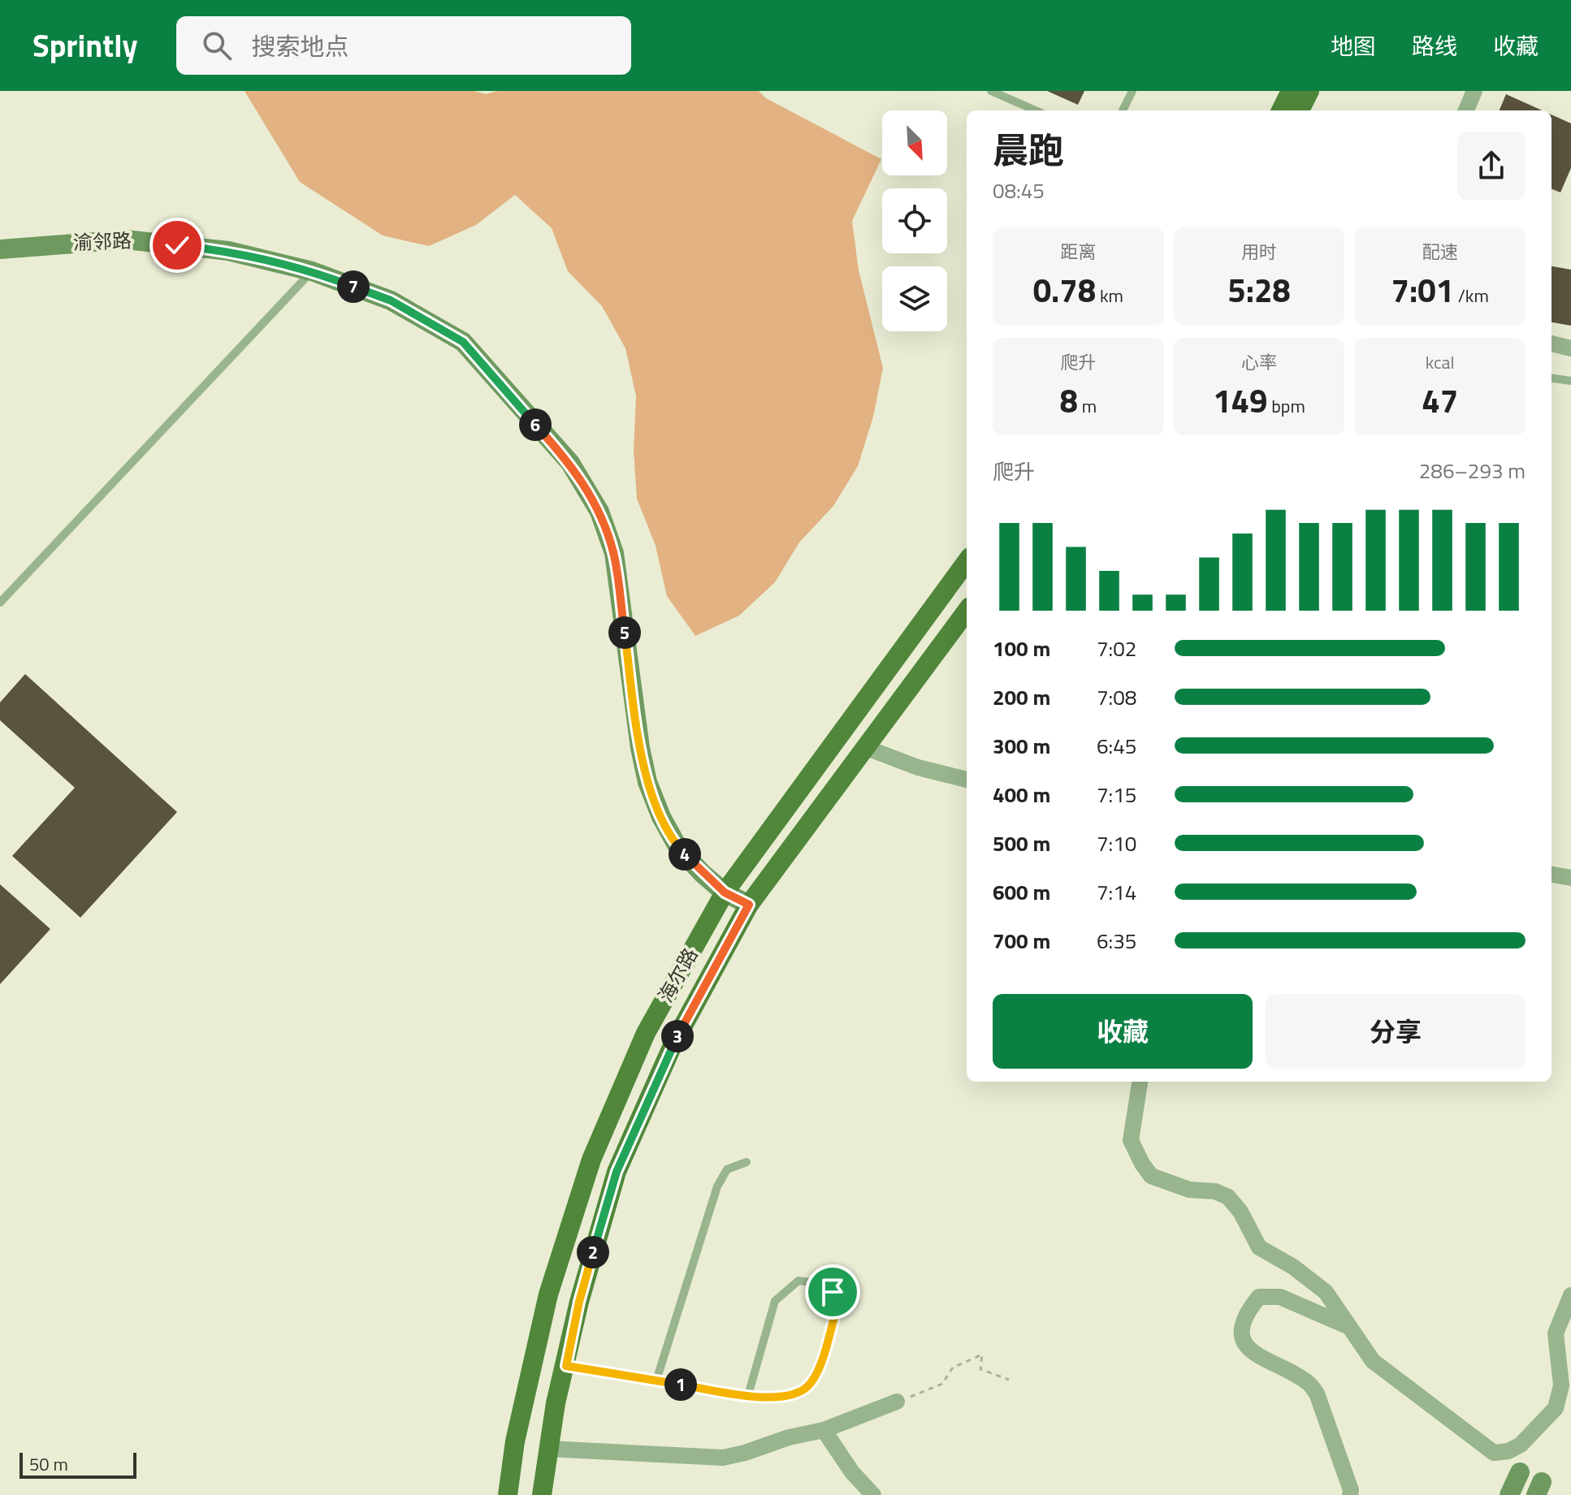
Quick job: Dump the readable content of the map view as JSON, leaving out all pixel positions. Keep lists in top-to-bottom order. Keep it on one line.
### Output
{"streets":{"main road":["渝邻路","海尔路"]},"crossings":[["渝邻路","海尔路"]],"scale_bar":"50 m","north":"bottom right","page":{"header":"Sprintly","search":"搜索地点","nav":["地图","路线","收藏"],"heading":["晨跑","08:45"],"stats":[["距离","0.78 km"],["用时","5:28"],["配速","7:01 /km"],["爬升","8 m"],["心率","149 bpm"],["kcal","47"]],"pins":["7","6","5","4","3","2","1"],"chart":["爬升","286–293 m"],"list":[{"name":"100 m","note":"7:02"},{"name":"200 m","note":"7:08"},{"name":"300 m","note":"6:45"},{"name":"400 m","note":"7:15"},{"name":"500 m","note":"7:10"},{"name":"600 m","note":"7:14"},{"name":"700 m","note":"6:35"}],"buttons":["收藏","分享"],"scale":"50 m"}}
